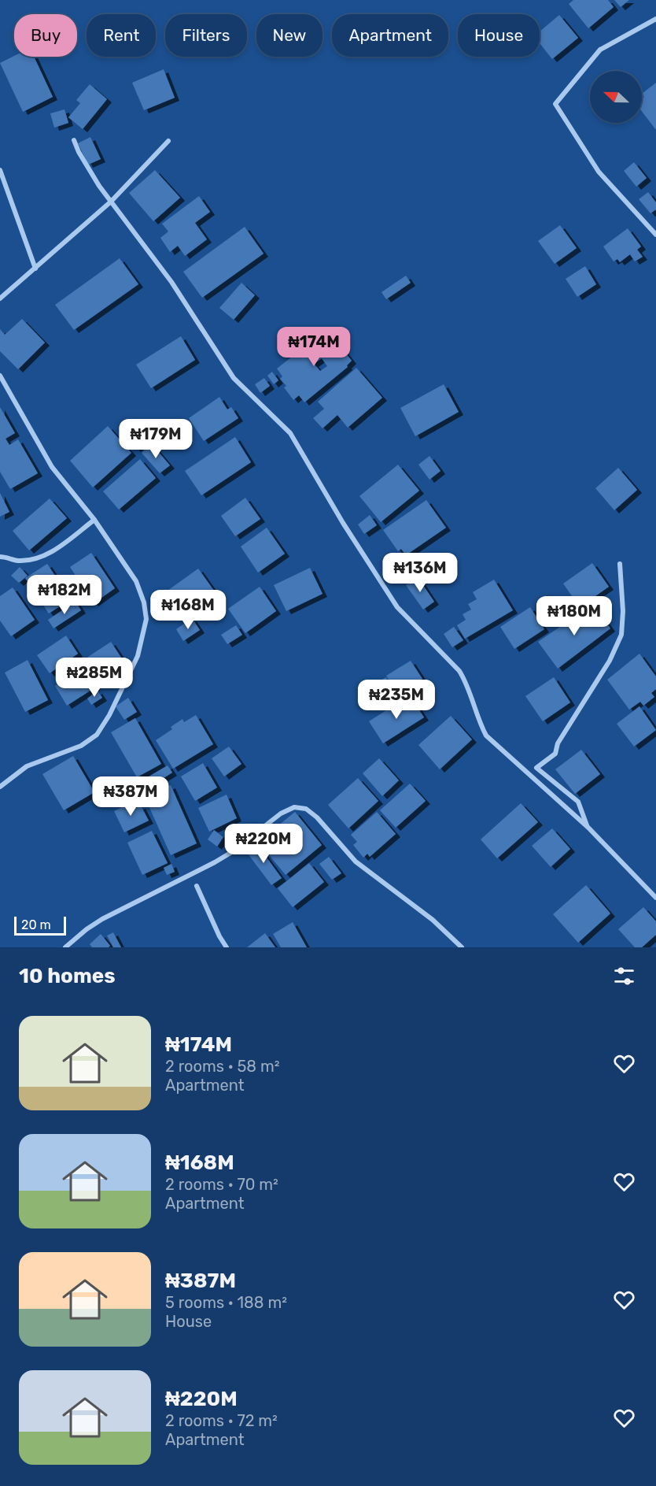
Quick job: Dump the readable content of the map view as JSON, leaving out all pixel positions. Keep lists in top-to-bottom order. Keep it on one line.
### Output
{"scale_bar":"20 m","north":"left","page":{"chip":["Buy","Rent","Filters","New","Apartment","House"],"price":["₦174M","₦179M","₦136M","₦182M","₦168M","₦180M","₦285M","₦235M","₦387M","₦220M"],"scale":"20 m","heading":"10 homes","list":[{"name":"₦174M","note":"2 rooms · 58 m² · Apartment"},{"name":"₦168M","note":"2 rooms · 70 m² · Apartment"},{"name":"₦387M","note":"5 rooms · 188 m² · House"},{"name":"₦220M","note":"2 rooms · 72 m² · Apartment"}]}}
